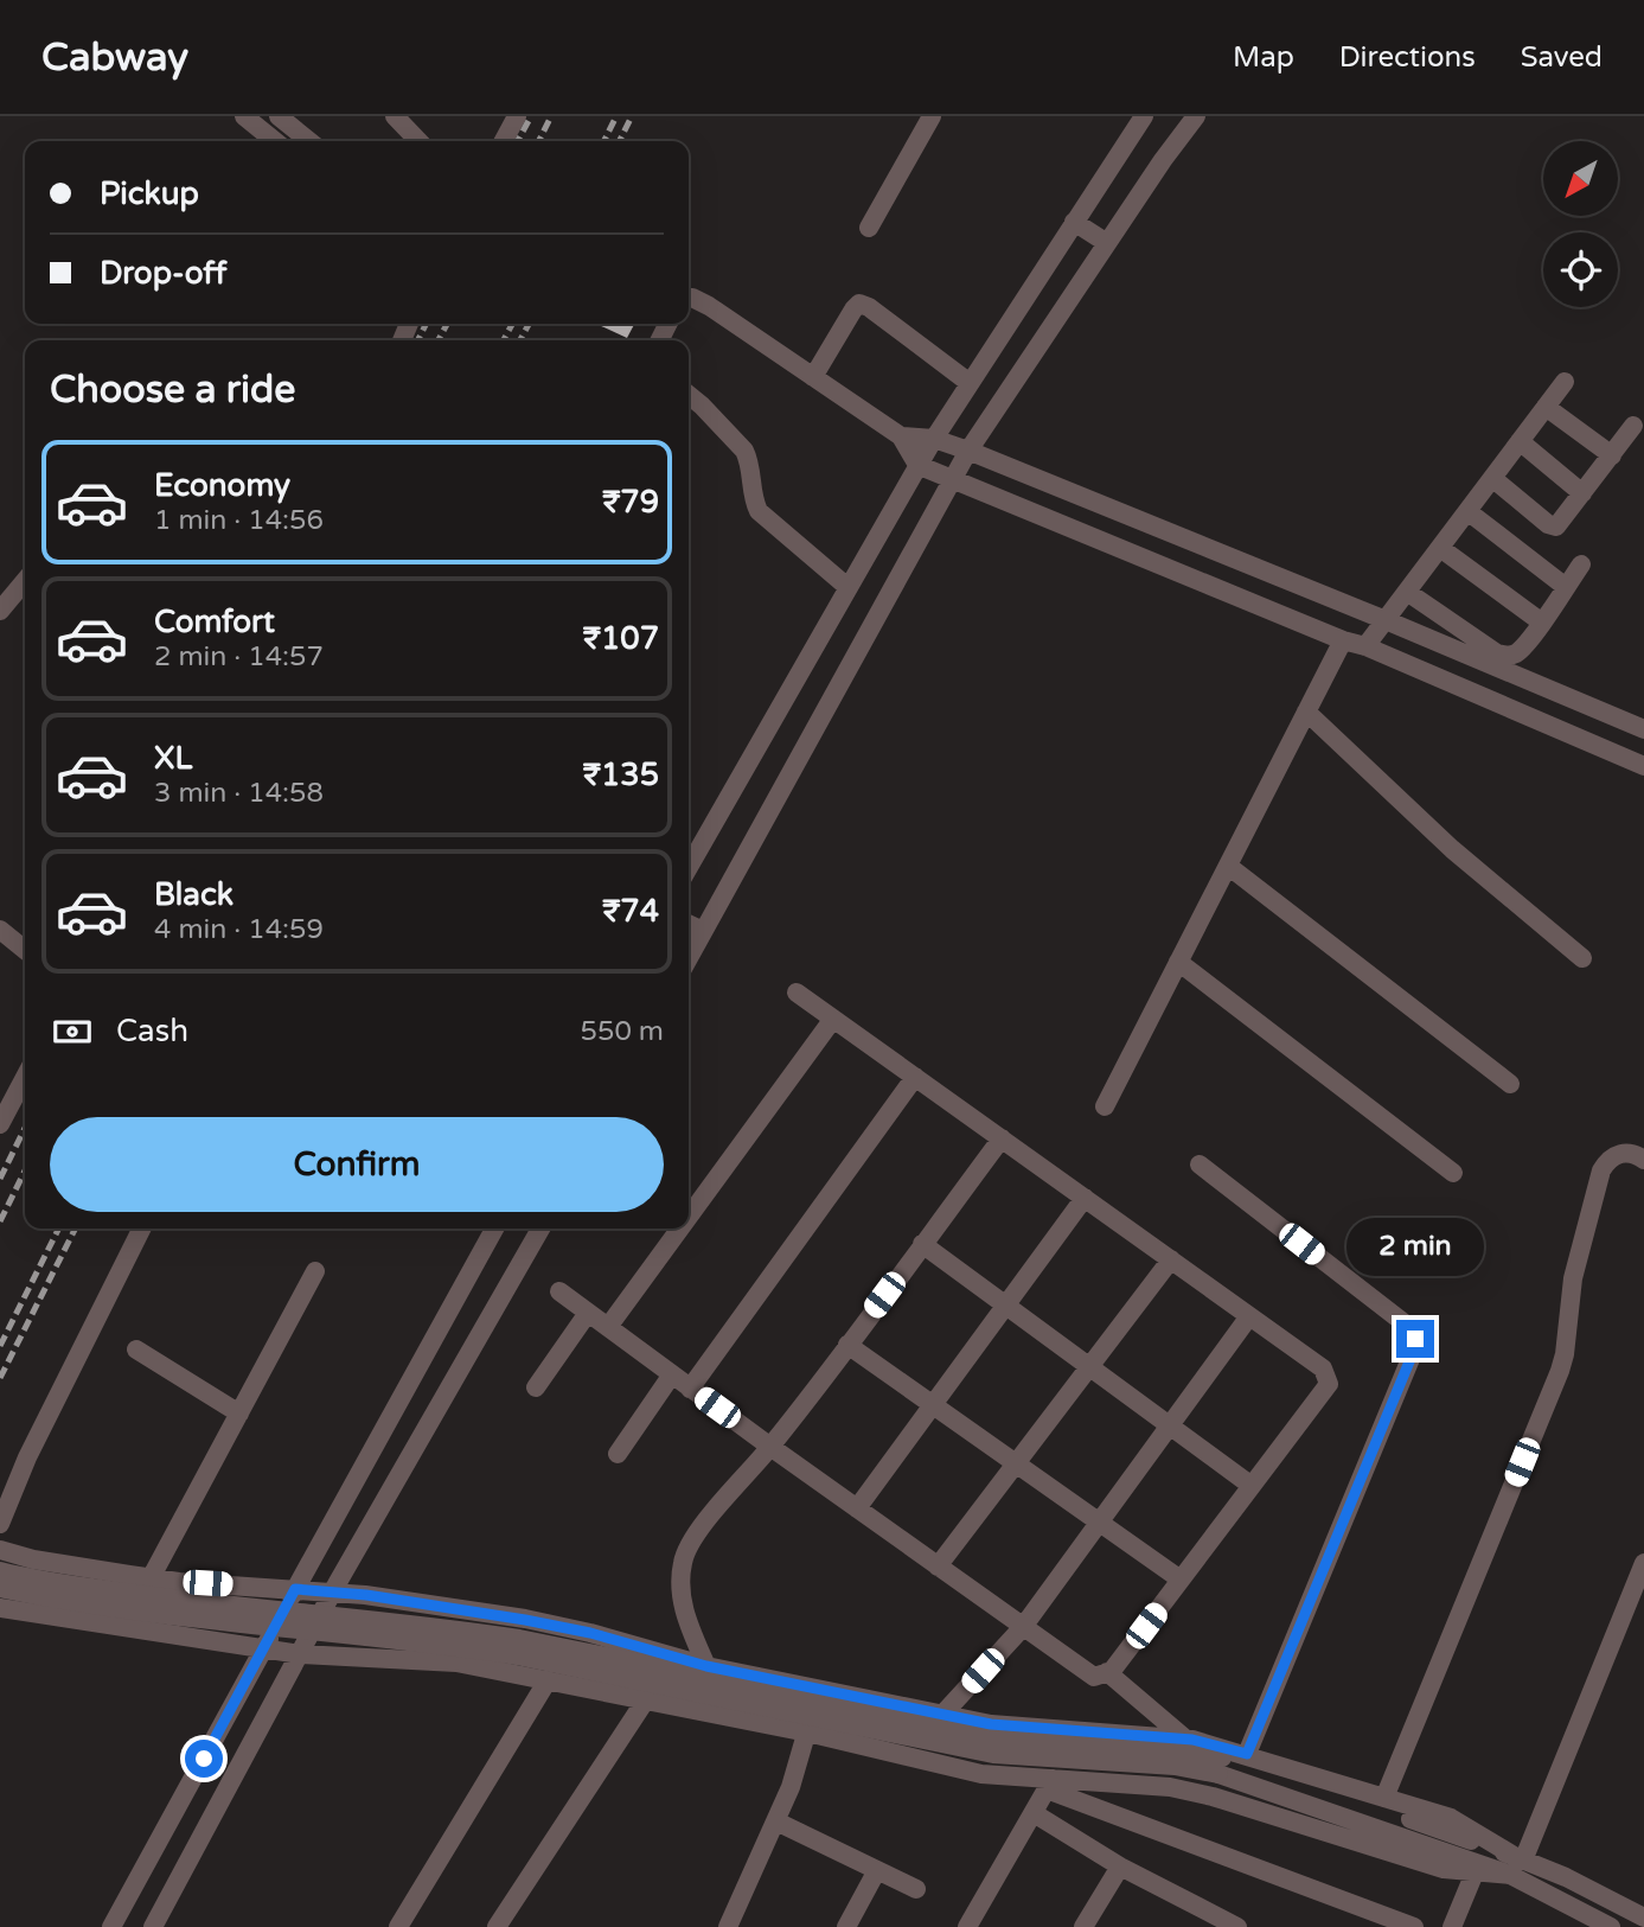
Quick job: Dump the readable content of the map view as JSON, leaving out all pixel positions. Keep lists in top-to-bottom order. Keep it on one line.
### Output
{"north":"bottom left","page":{"header":"Cabway","nav":["Map","Directions","Saved"],"banner":["Pickup","Drop-off"],"heading":"Choose a ride","list":[{"name":"Economy","note":"1 min · 14:56","value":"₹79"},{"name":"Comfort","note":"2 min · 14:57","value":"₹107"},{"name":"XL","note":"3 min · 14:58","value":"₹135"},{"name":"Black","note":"4 min · 14:59","value":"₹74"}],"pay":["Cash","550 m"],"buttons":"Confirm","bubble":"2 min"}}
